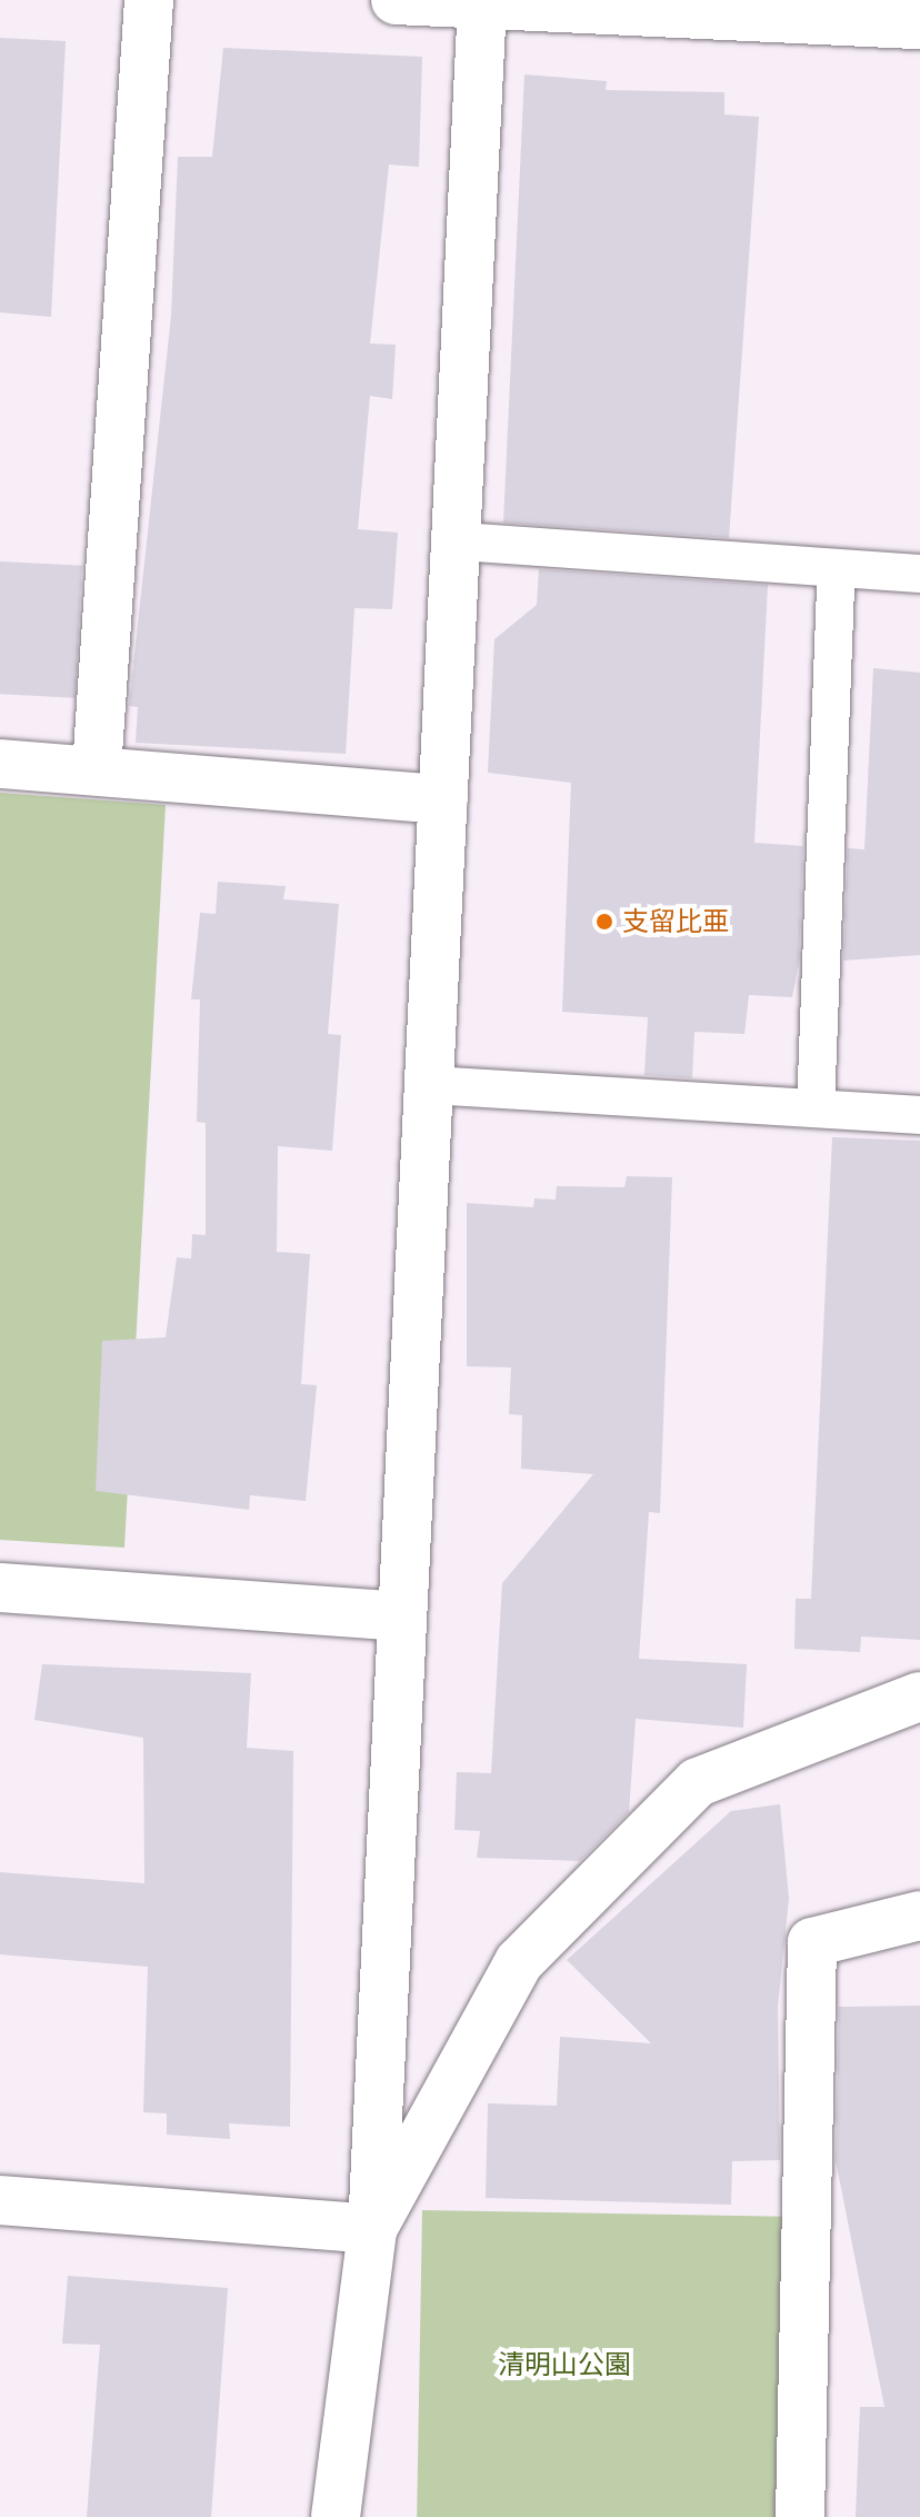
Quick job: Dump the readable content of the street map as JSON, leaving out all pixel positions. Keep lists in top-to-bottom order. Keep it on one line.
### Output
{"parks":["清明山公園"],"places":["支留比亜"]}
